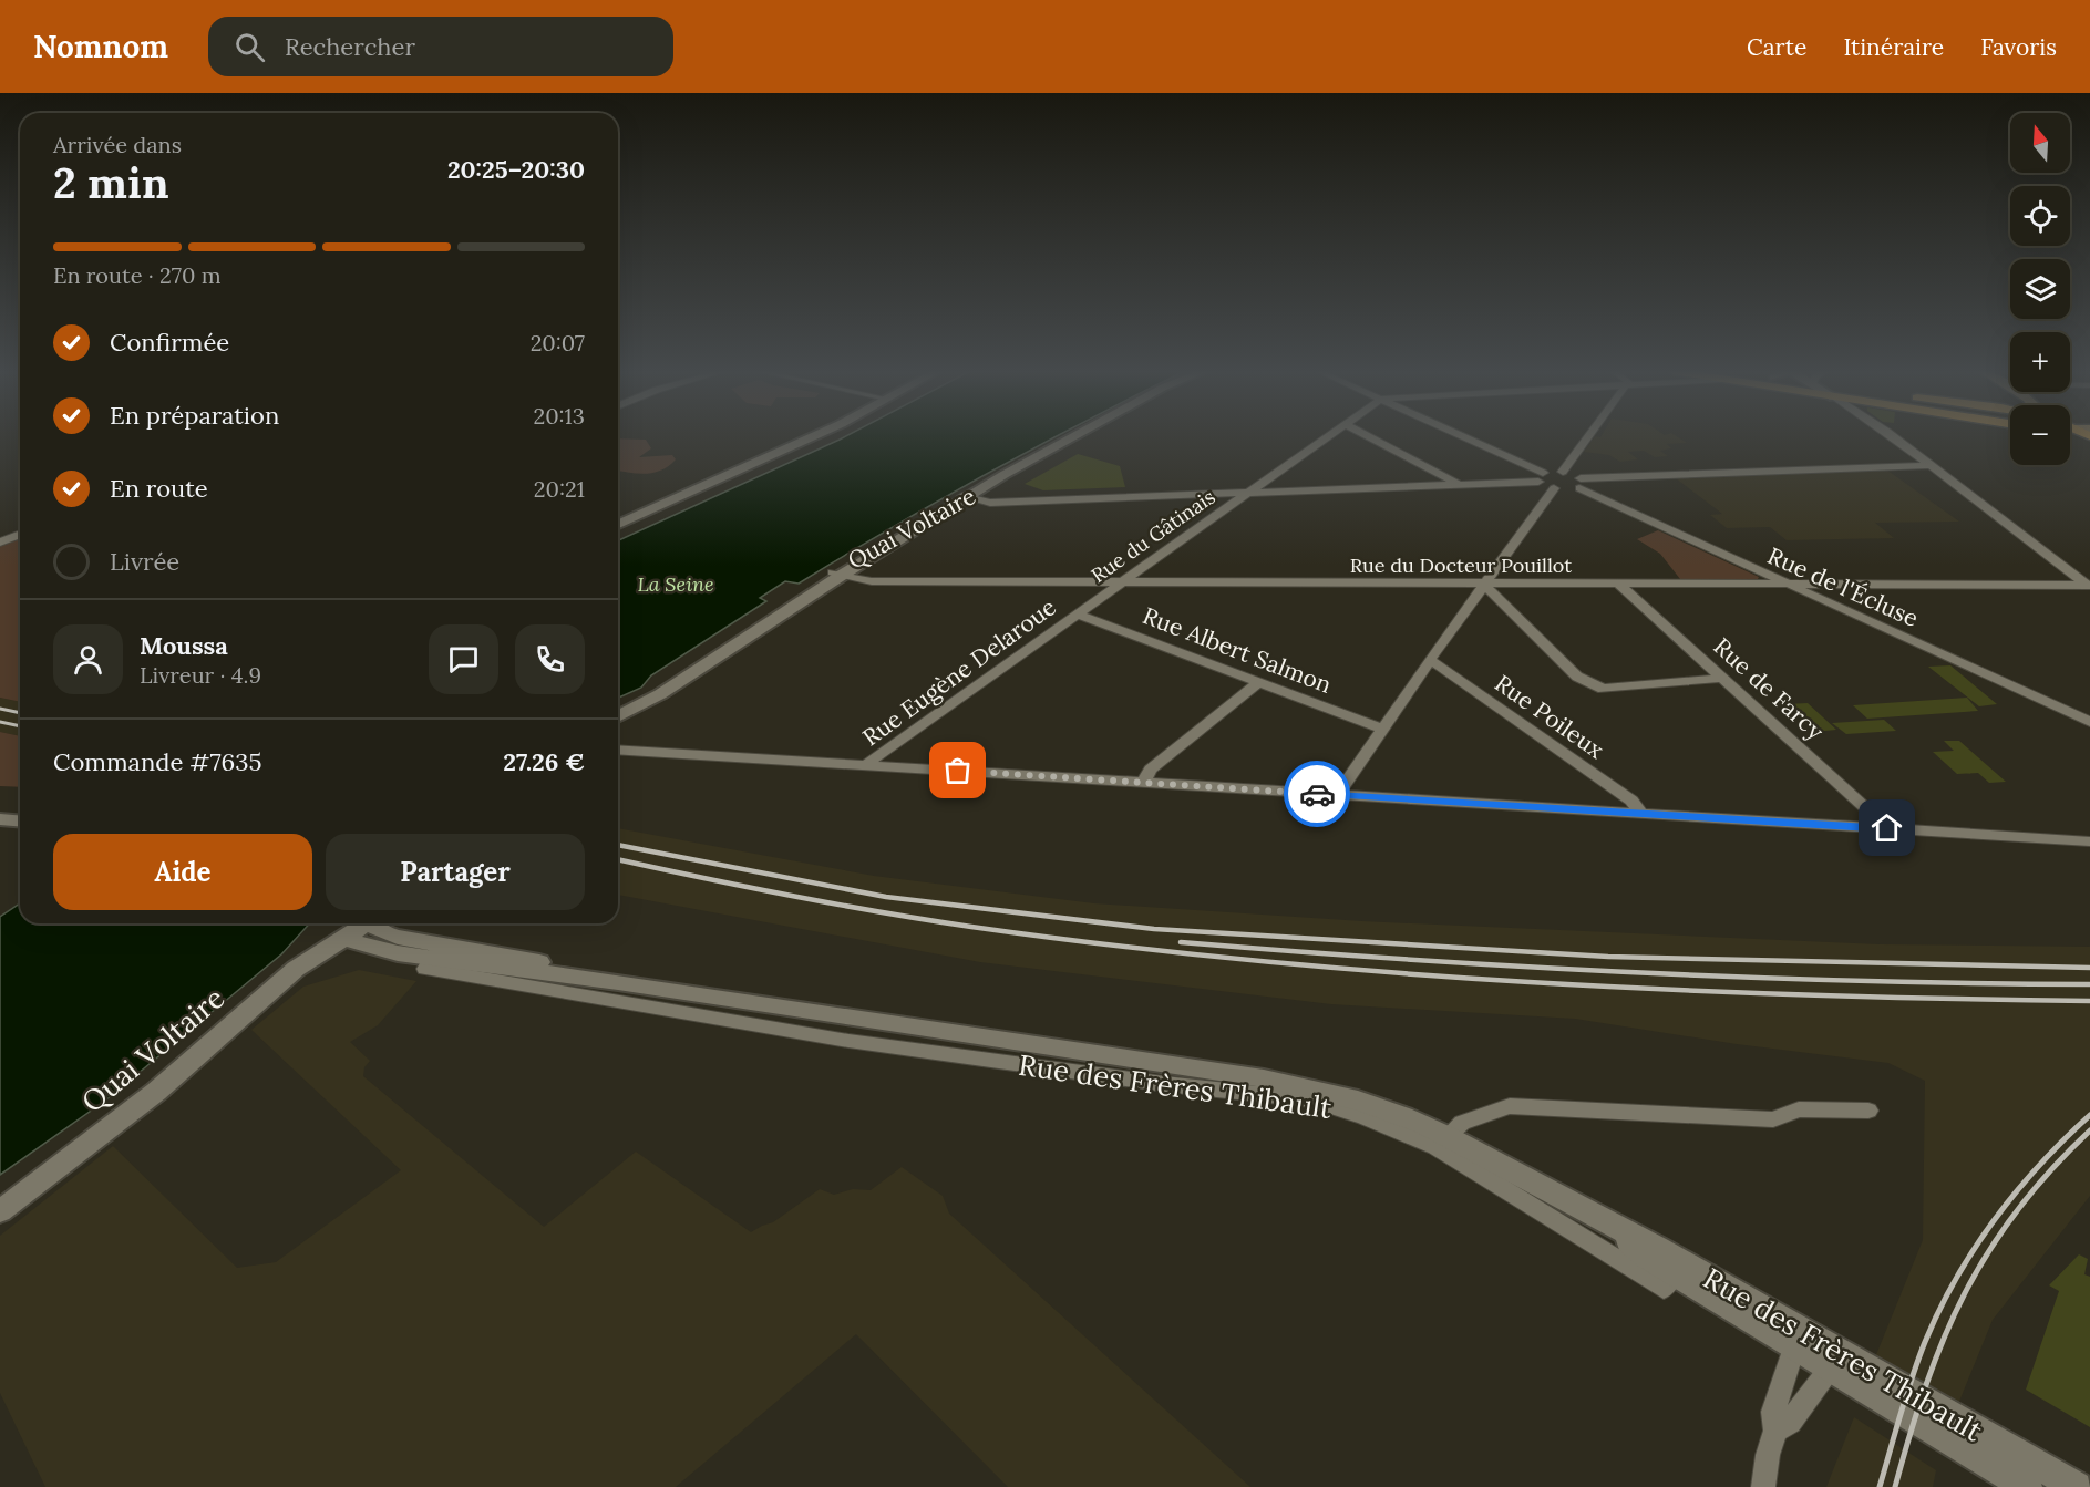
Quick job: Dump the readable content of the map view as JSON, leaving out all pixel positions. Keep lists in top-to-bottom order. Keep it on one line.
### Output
{"streets":{"street":["Quai Voltaire","Rue du Gâtinais","Rue du Docteur Pouillot","Rue de l'Écluse","Rue Albert Salmon","Rue Eugène Delaroue","Rue de Farcy","Rue Poileux","Rue des Frères Thibault"]},"crossings":[["Quai Voltaire","Rue du Docteur Pouillot"],["Quai Voltaire","Rue des Frères Thibault"],["Rue du Gâtinais","Rue du Docteur Pouillot"],["Rue du Gâtinais","Rue Albert Salmon"],["Rue du Gâtinais","Rue Eugène Delaroue"],["Rue du Docteur Pouillot","Rue de l'Écluse"],["Rue du Docteur Pouillot","Rue de Farcy"],["Rue Albert Salmon","Rue Eugène Delaroue"]],"water":["La Seine"],"north":"top","page":{"header":"Nomnom","search":"Rechercher","nav":["Carte","Itinéraire","Favoris"],"map_buttons":["+","−"],"heading":["2 min","Arrivée dans","20:25–20:30"],"panel":["Moussa","Livreur · 4.9","Commande #7635","27.26 €"],"bar":"En route · 270 m","list":[["Confirmée","20:07"],["En préparation","20:13"],["En route","20:21"],"Livrée"],"buttons":["Aide","Partager"]}}
